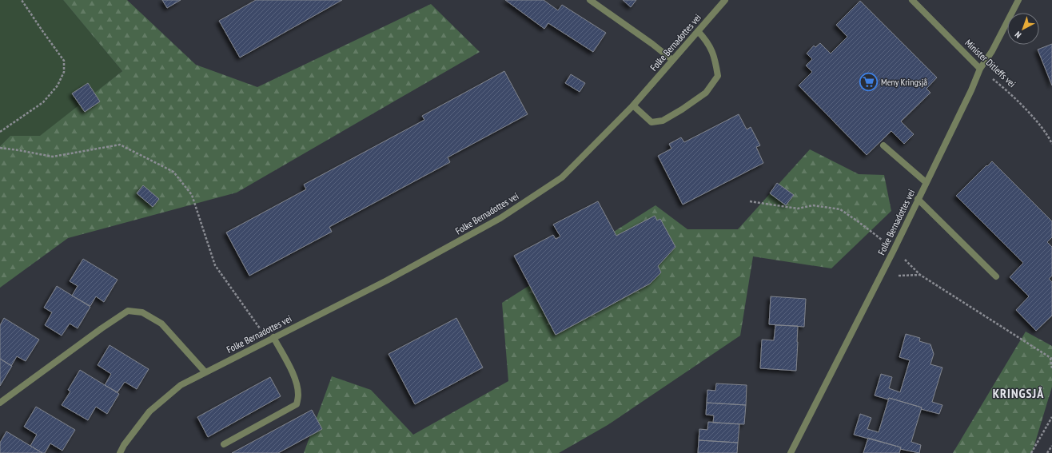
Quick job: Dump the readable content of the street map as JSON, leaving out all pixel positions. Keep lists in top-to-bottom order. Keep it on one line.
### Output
{"streets":{"street":["Folke Bernadottes vei","Minister Ditleffs vei"]},"crossings":[["Folke Bernadottes vei","Minister Ditleffs vei"]],"districts":["KRINGSJÅ"],"places":{"supermarket":["Meny Kringsjå"]},"north":"bottom left"}
